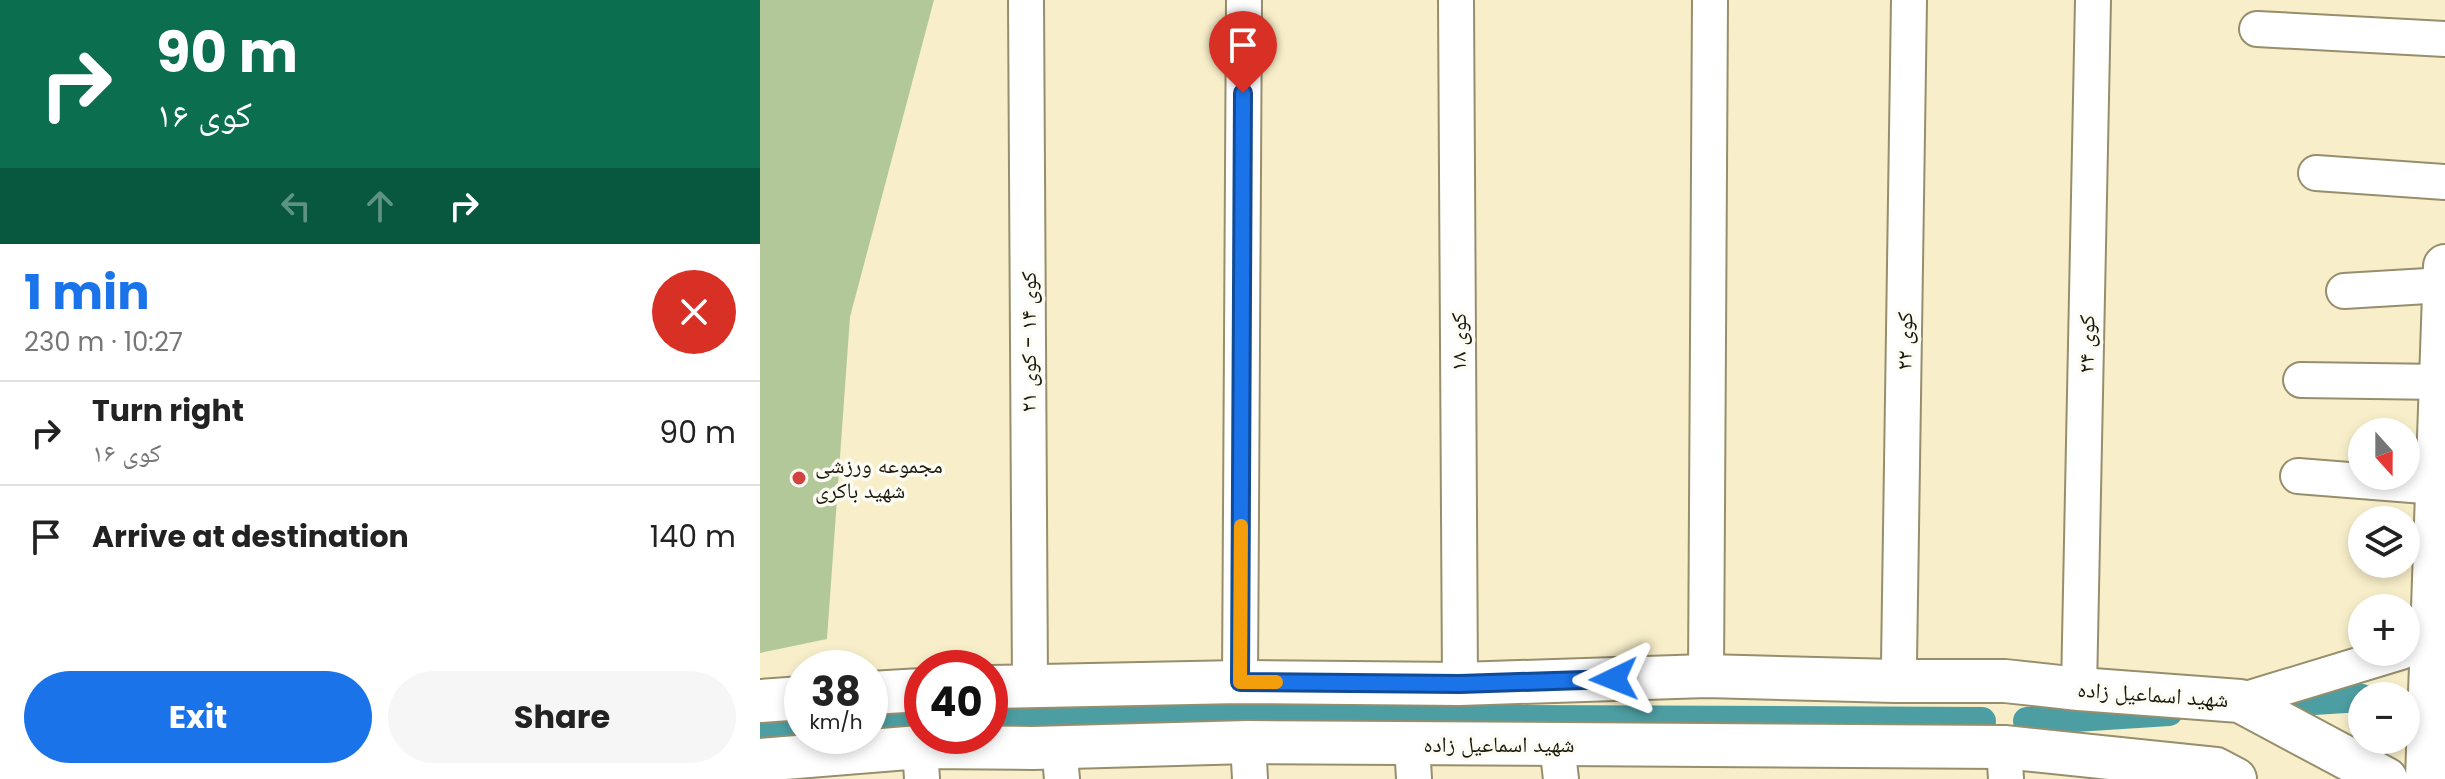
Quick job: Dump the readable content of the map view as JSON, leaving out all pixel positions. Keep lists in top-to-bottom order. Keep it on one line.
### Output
{"streets":{"street":["کوی ۲۲","کوی ۱۴ - کوی ۲۱","کوی ۱۸","کوی ۲۴","شهید اسماعیل زاده"]},"crossings":[["کوی ۲۲","شهید اسماعیل زاده"],["کوی ۱۴ - کوی ۲۱","شهید اسماعیل زاده"],["کوی ۱۸","شهید اسماعیل زاده"],["کوی ۲۴","شهید اسماعیل زاده"]],"places":["مجموعه ورزشی شهید باکری"],"north":"bottom","page":{"turn":["90 m","کوی ۱۶"],"heading":["1 min","230 m · 10:27"],"list":[{"name":"Turn right","note":"کوی ۱۶","value":"90 m"},{"name":"Arrive at destination","value":"140 m"}],"map_buttons":["+","−"],"speed":"38 km/h","limit":"40","buttons":["Exit","Share"]}}
